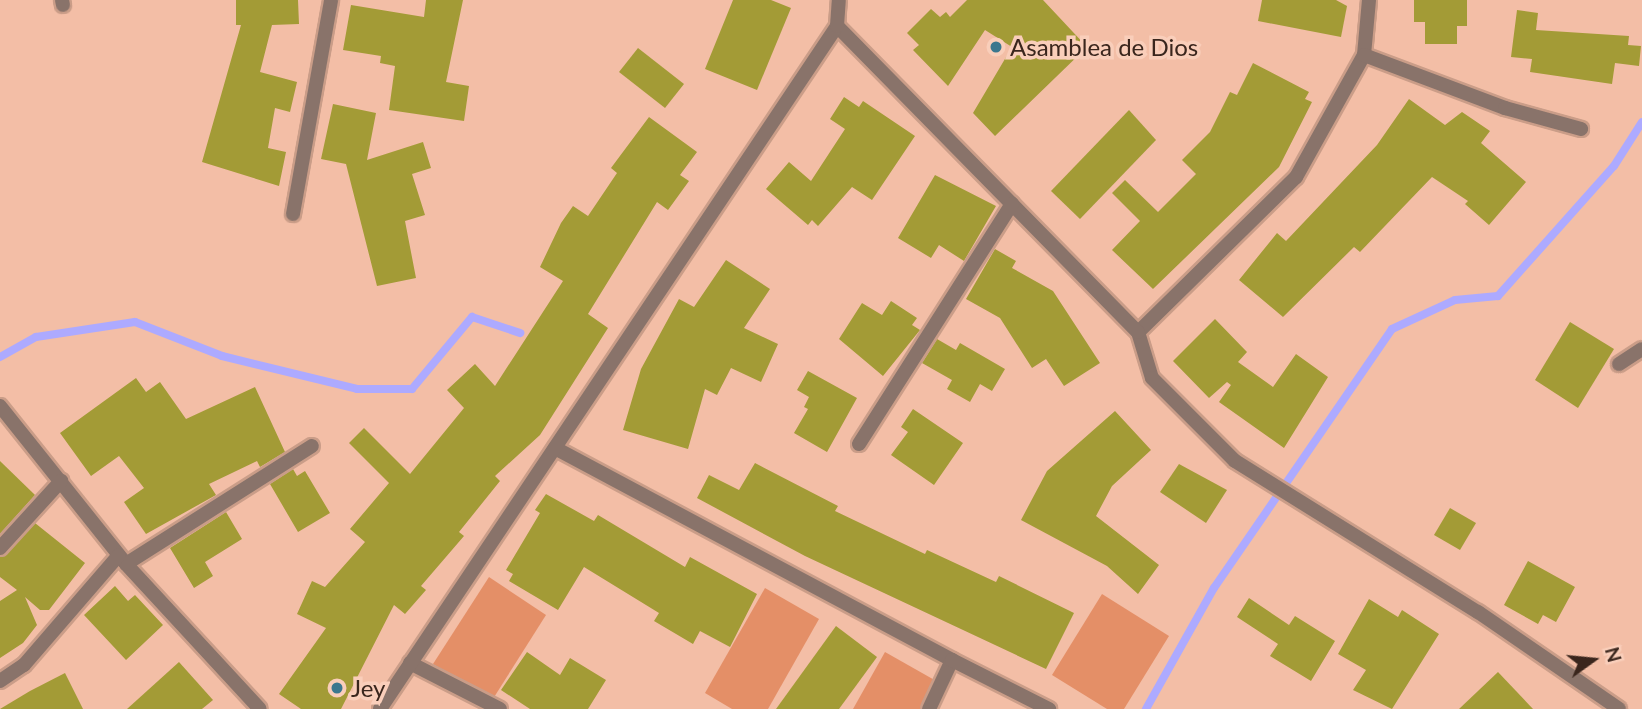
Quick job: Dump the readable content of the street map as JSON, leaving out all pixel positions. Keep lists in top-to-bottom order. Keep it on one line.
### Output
{"places":["Asamblea de Dios","Jey"],"north":"right"}
